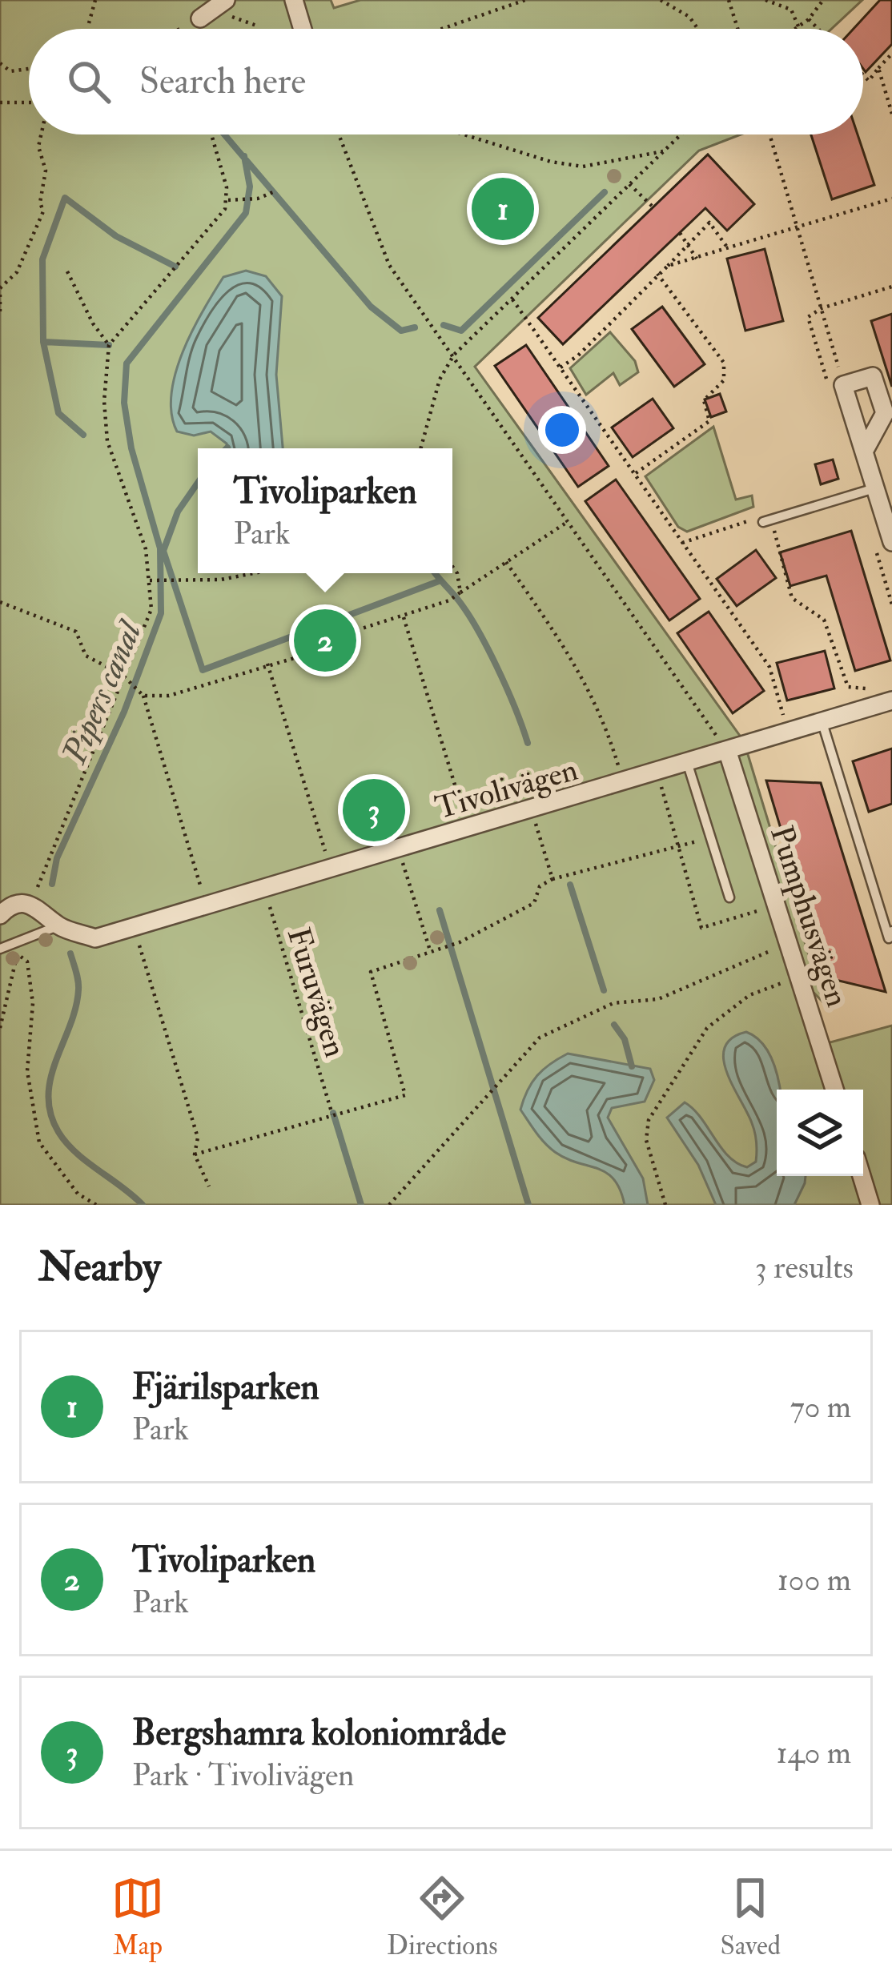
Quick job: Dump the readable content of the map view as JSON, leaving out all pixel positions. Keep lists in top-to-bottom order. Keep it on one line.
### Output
{"streets":{"street":["Tivolivägen","Pumphusvägen"],"path":["Furuvägen"]},"crossings":[["Tivolivägen","Pumphusvägen"],["Tivolivägen","Furuvägen"]],"water":["Pipers canal"],"page":{"search":"Search here","pins":["1","2","3"],"popup":["Tivoliparken","Park"],"heading":["Nearby","3 results"],"list":[{"mark":"1","name":"Fjärilsparken","note":"Park","value":"70 m"},{"mark":"2","name":"Tivoliparken","note":"Park","value":"100 m"},{"mark":"3","name":"Bergshamra koloniområde","note":"Park · Tivolivägen","value":"140 m"}],"nav":["Map","Directions","Saved"]}}
